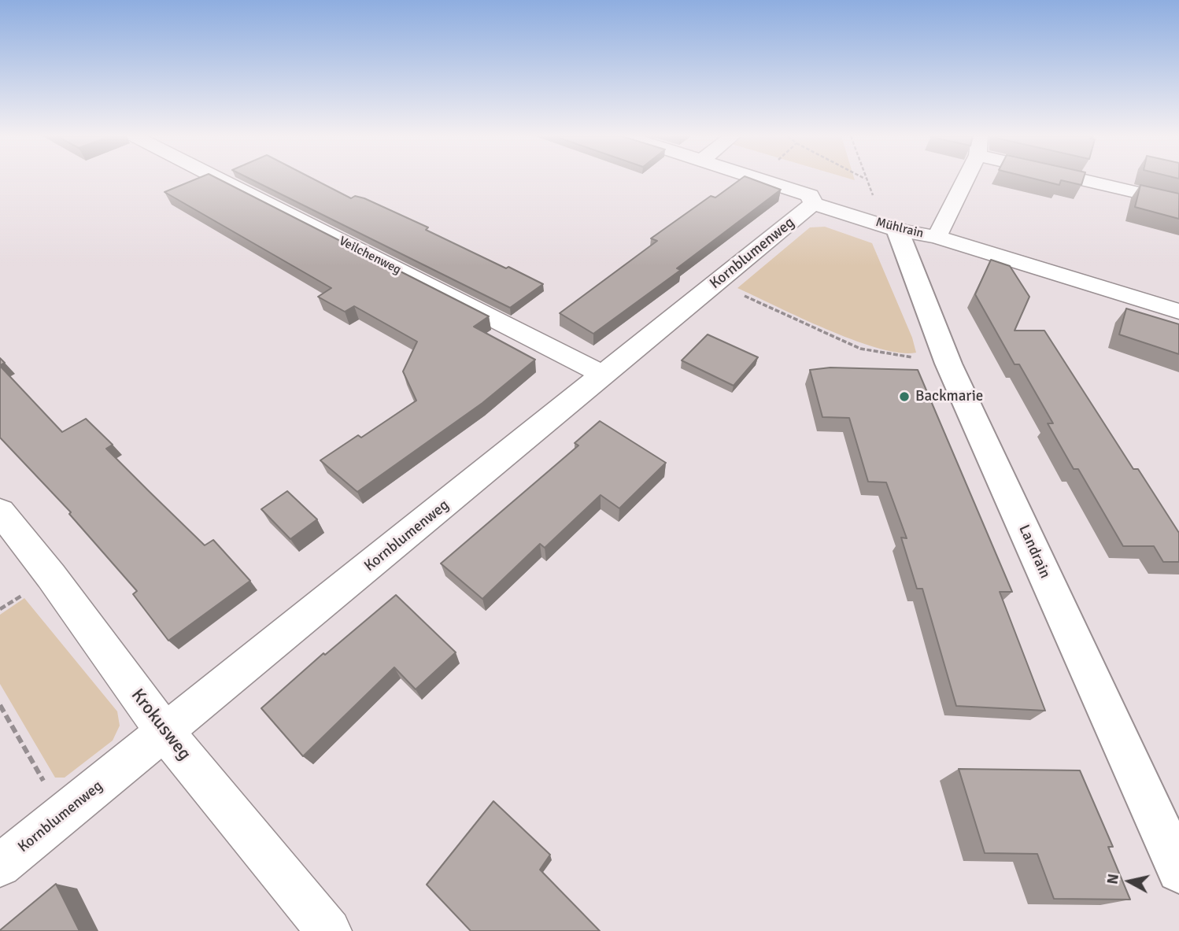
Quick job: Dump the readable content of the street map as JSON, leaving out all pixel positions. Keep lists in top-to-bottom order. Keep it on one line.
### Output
{"streets":{"street":["Mühlrain","Kornblumenweg","Veilchenweg","Landrain","Krokusweg"]},"crossings":[["Mühlrain","Kornblumenweg"],["Mühlrain","Landrain"],["Kornblumenweg","Veilchenweg"],["Kornblumenweg","Krokusweg"]],"places":["Backmarie"],"north":"left"}
